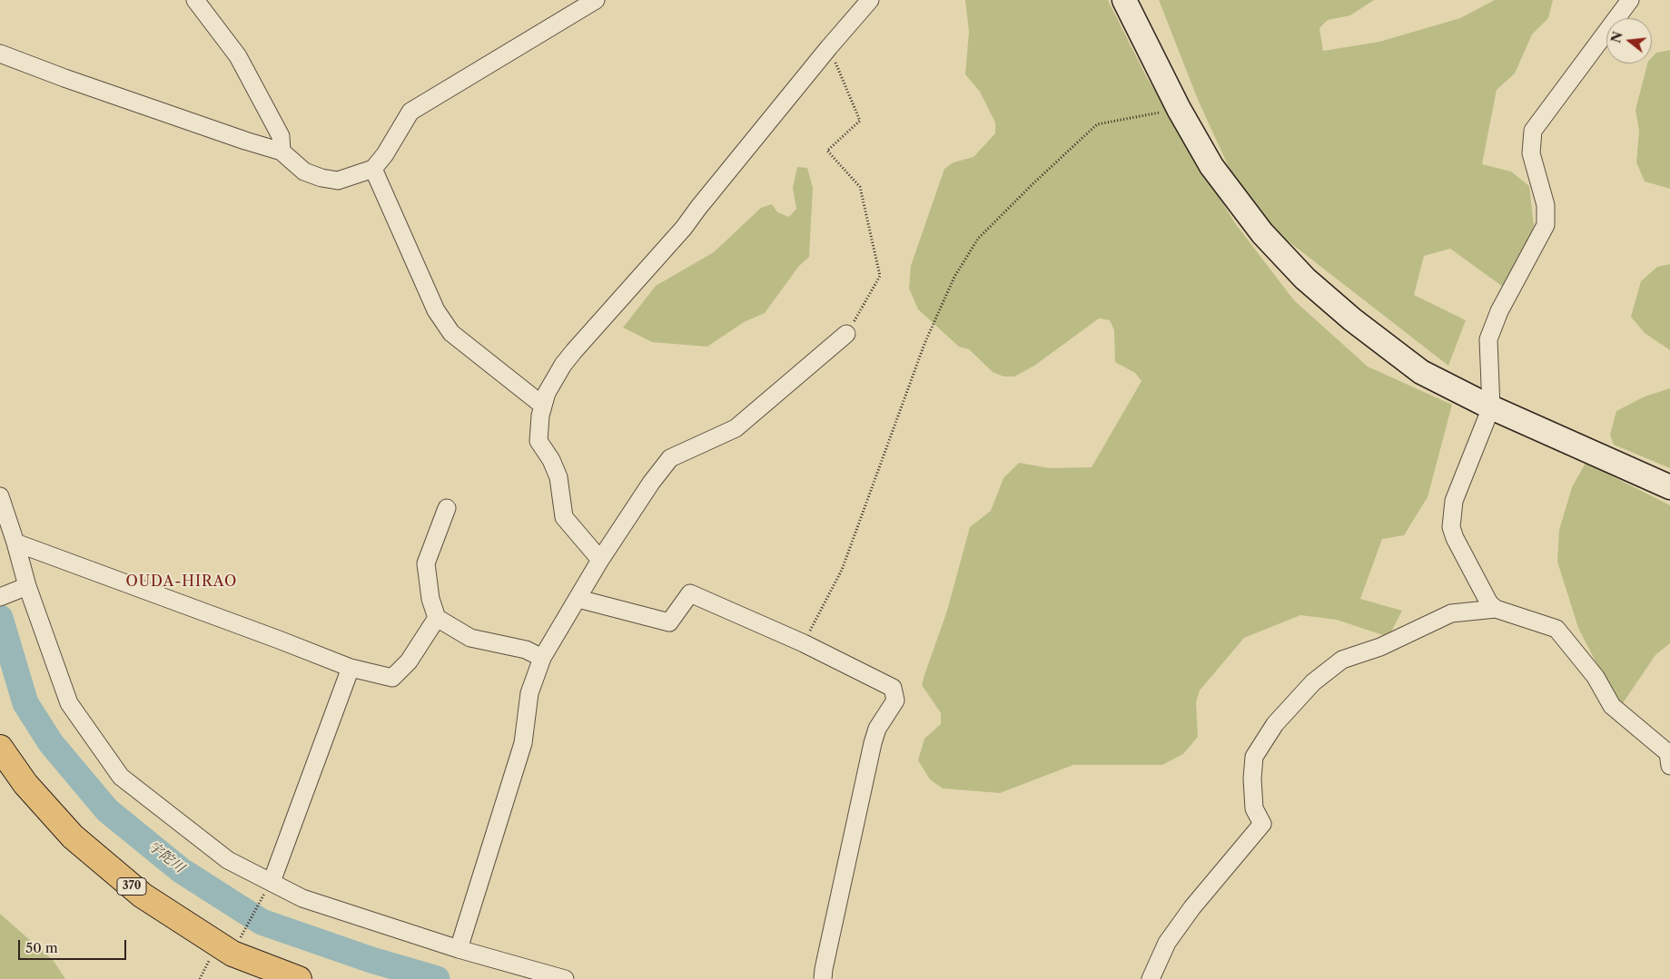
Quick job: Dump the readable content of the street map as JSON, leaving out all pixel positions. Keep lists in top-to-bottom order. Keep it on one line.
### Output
{"streets":{"highway":["370"]},"districts":["OUDA-HIRAO"],"water":["宇陀川"],"scale_bar":"50 m","north":"left"}
